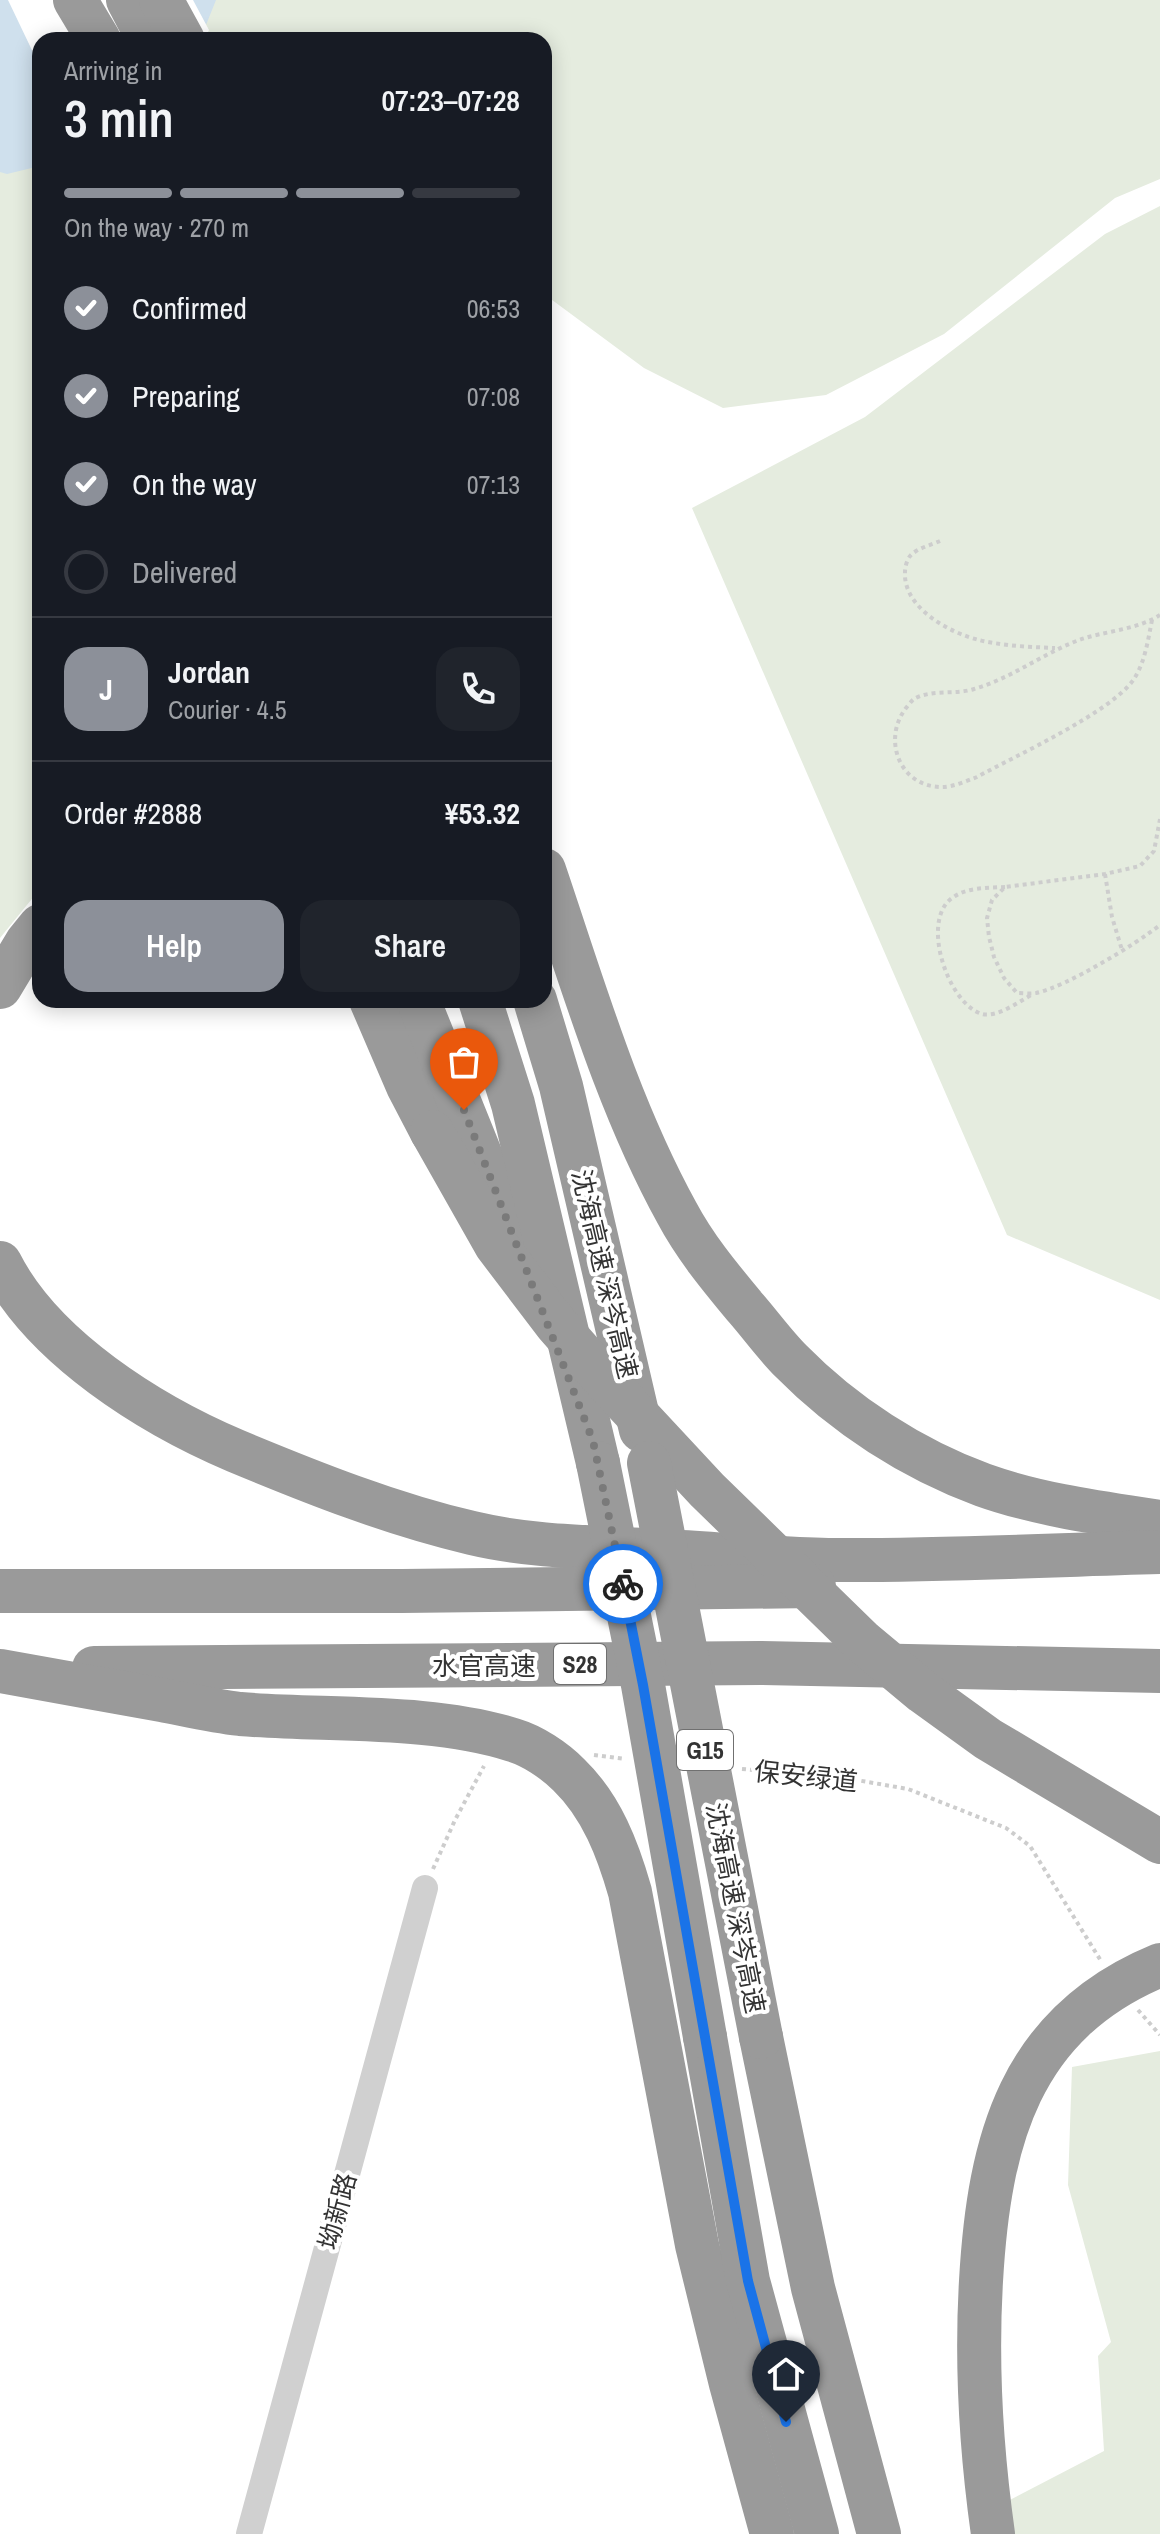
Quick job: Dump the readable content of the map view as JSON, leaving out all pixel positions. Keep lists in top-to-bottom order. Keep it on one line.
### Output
{"streets":{"highway":["沈海高速 深岑高速","S28","水官高速","G15"],"street":["坳新路"],"path":["保安绿道"]},"page":{"heading":["3 min","Arriving in","07:23–07:28"],"panel":["Jordan","Courier · 4.5","Order #2888","¥53.32"],"bar":"On the way · 270 m","list":[["Confirmed","06:53"],["Preparing","07:08"],["On the way","07:13"],"Delivered"],"round":"J","buttons":["Help","Share"]}}
